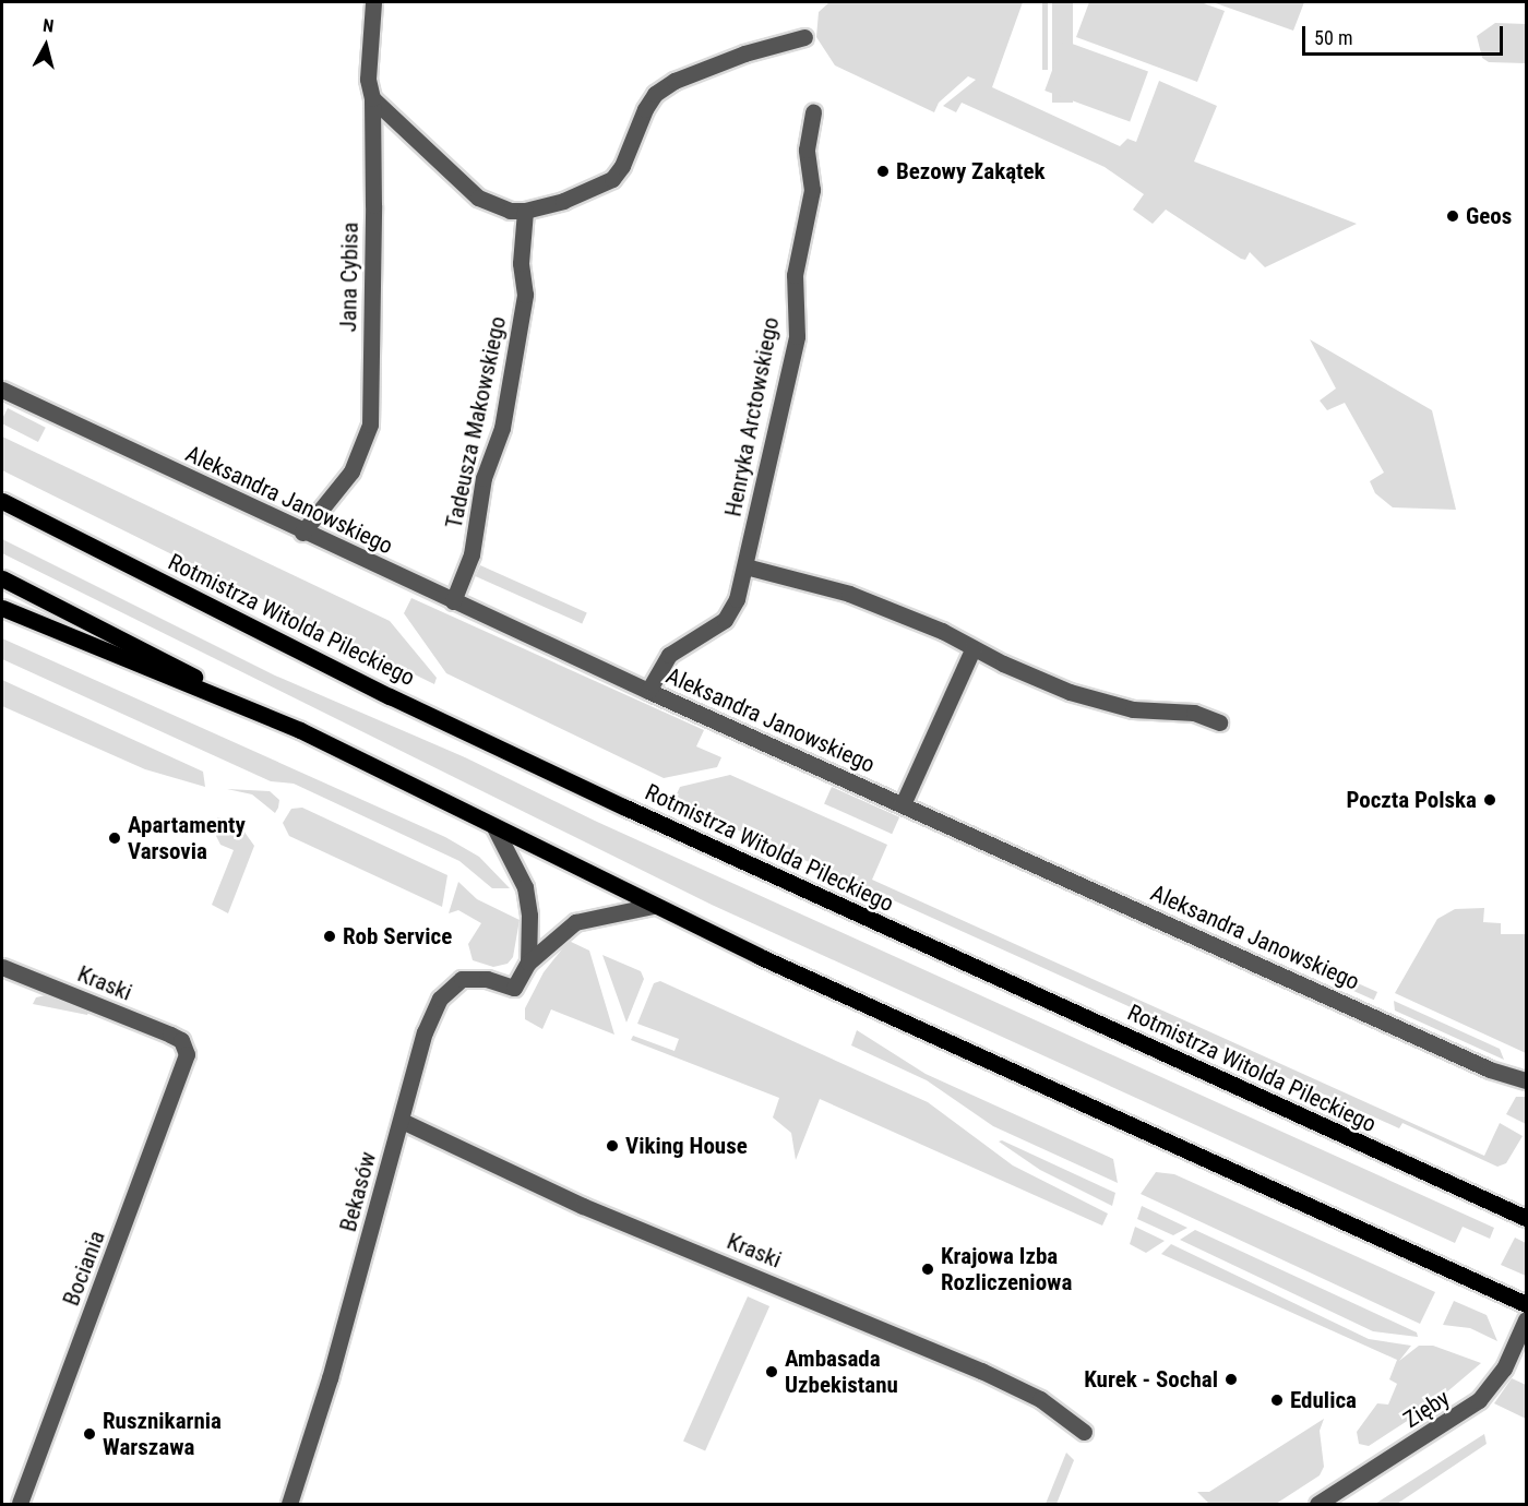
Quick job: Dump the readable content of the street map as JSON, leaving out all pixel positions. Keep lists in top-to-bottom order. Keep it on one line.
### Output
{"streets":{"main road":["Rotmistrza Witolda Pileckiego"],"street":["Jana Cybisa","Henryka Arctowskiego","Tadeusza Makowskiego","Aleksandra Janowskiego","Kraski","Bekasów","Bociania","Zięby"]},"crossings":[["Jana Cybisa","Aleksandra Janowskiego"],["Henryka Arctowskiego","Aleksandra Janowskiego"],["Tadeusza Makowskiego","Aleksandra Janowskiego"],["Kraski","Bekasów"],["Kraski","Bociania"]],"places":["Bezowy Zakątek","Geos","Poczta Polska","Apartamenty Varsovia","Rob Service","Viking House","Krajowa Izba Rozliczeniowa","Ambasada Uzbekistanu","Kurek - Sochal","Edulica","Rusznikarnia Warszawa"],"scale_bar":"50 m","north":"top"}
